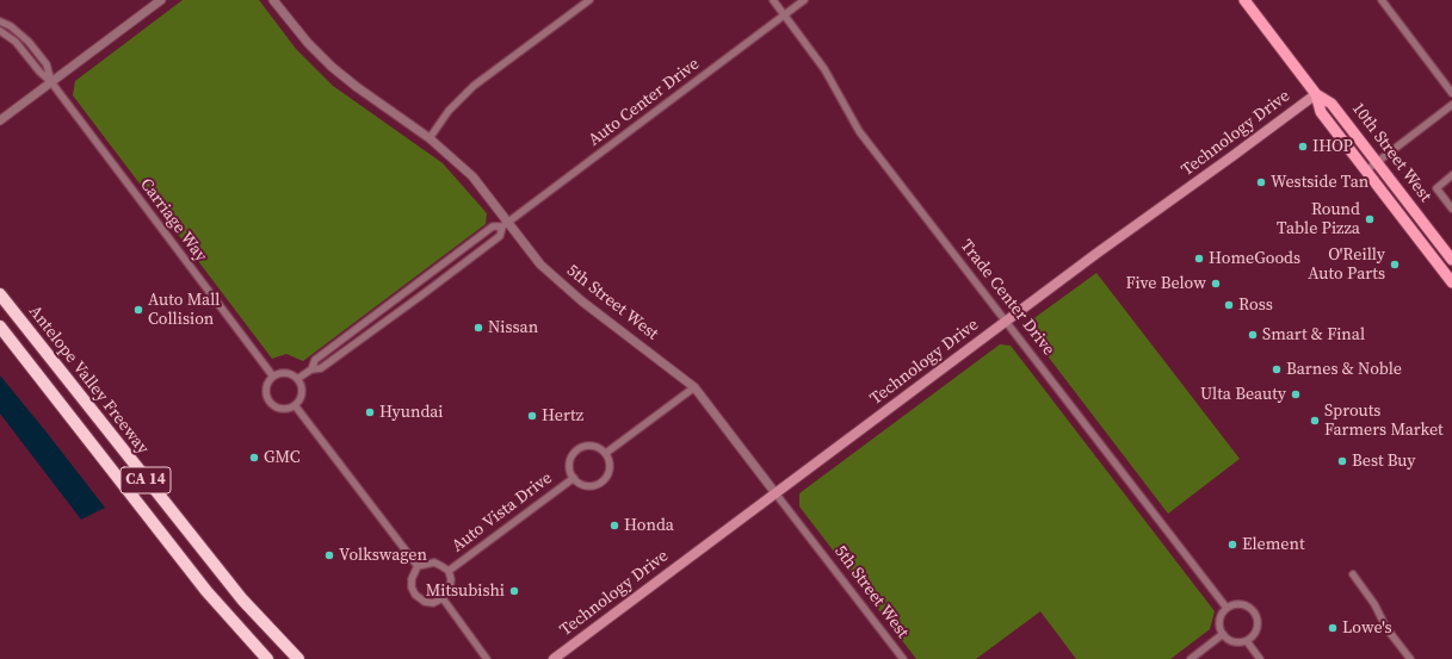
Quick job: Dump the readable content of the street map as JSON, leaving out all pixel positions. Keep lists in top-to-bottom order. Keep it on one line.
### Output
{"streets":{"highway":["Antelope Valley Freeway","CA 14"],"main road":["Technology Drive","10th Street West"],"street":["Auto Center Drive","Carriage Way","Trade Center Drive","5th Street West","Auto Vista Drive"]},"crossings":[["Auto Center Drive","Carriage Way"],["Auto Center Drive","Trade Center Drive"],["Auto Center Drive","5th Street West"],["Technology Drive","10th Street West"],["Technology Drive","Trade Center Drive"],["Technology Drive","5th Street West"]],"places":["IHOP","Westside Tan","Round Table Pizza","HomeGoods","O'Reilly Auto Parts","Five Below","Ross","Auto Mall Collision","Nissan","Smart & Final","Barnes & Noble","Ulta Beauty","Hyundai","Hertz","Sprouts Farmers Market","GMC","Best Buy","Honda","Element","Volkswagen","Mitsubishi","Lowe's"]}
